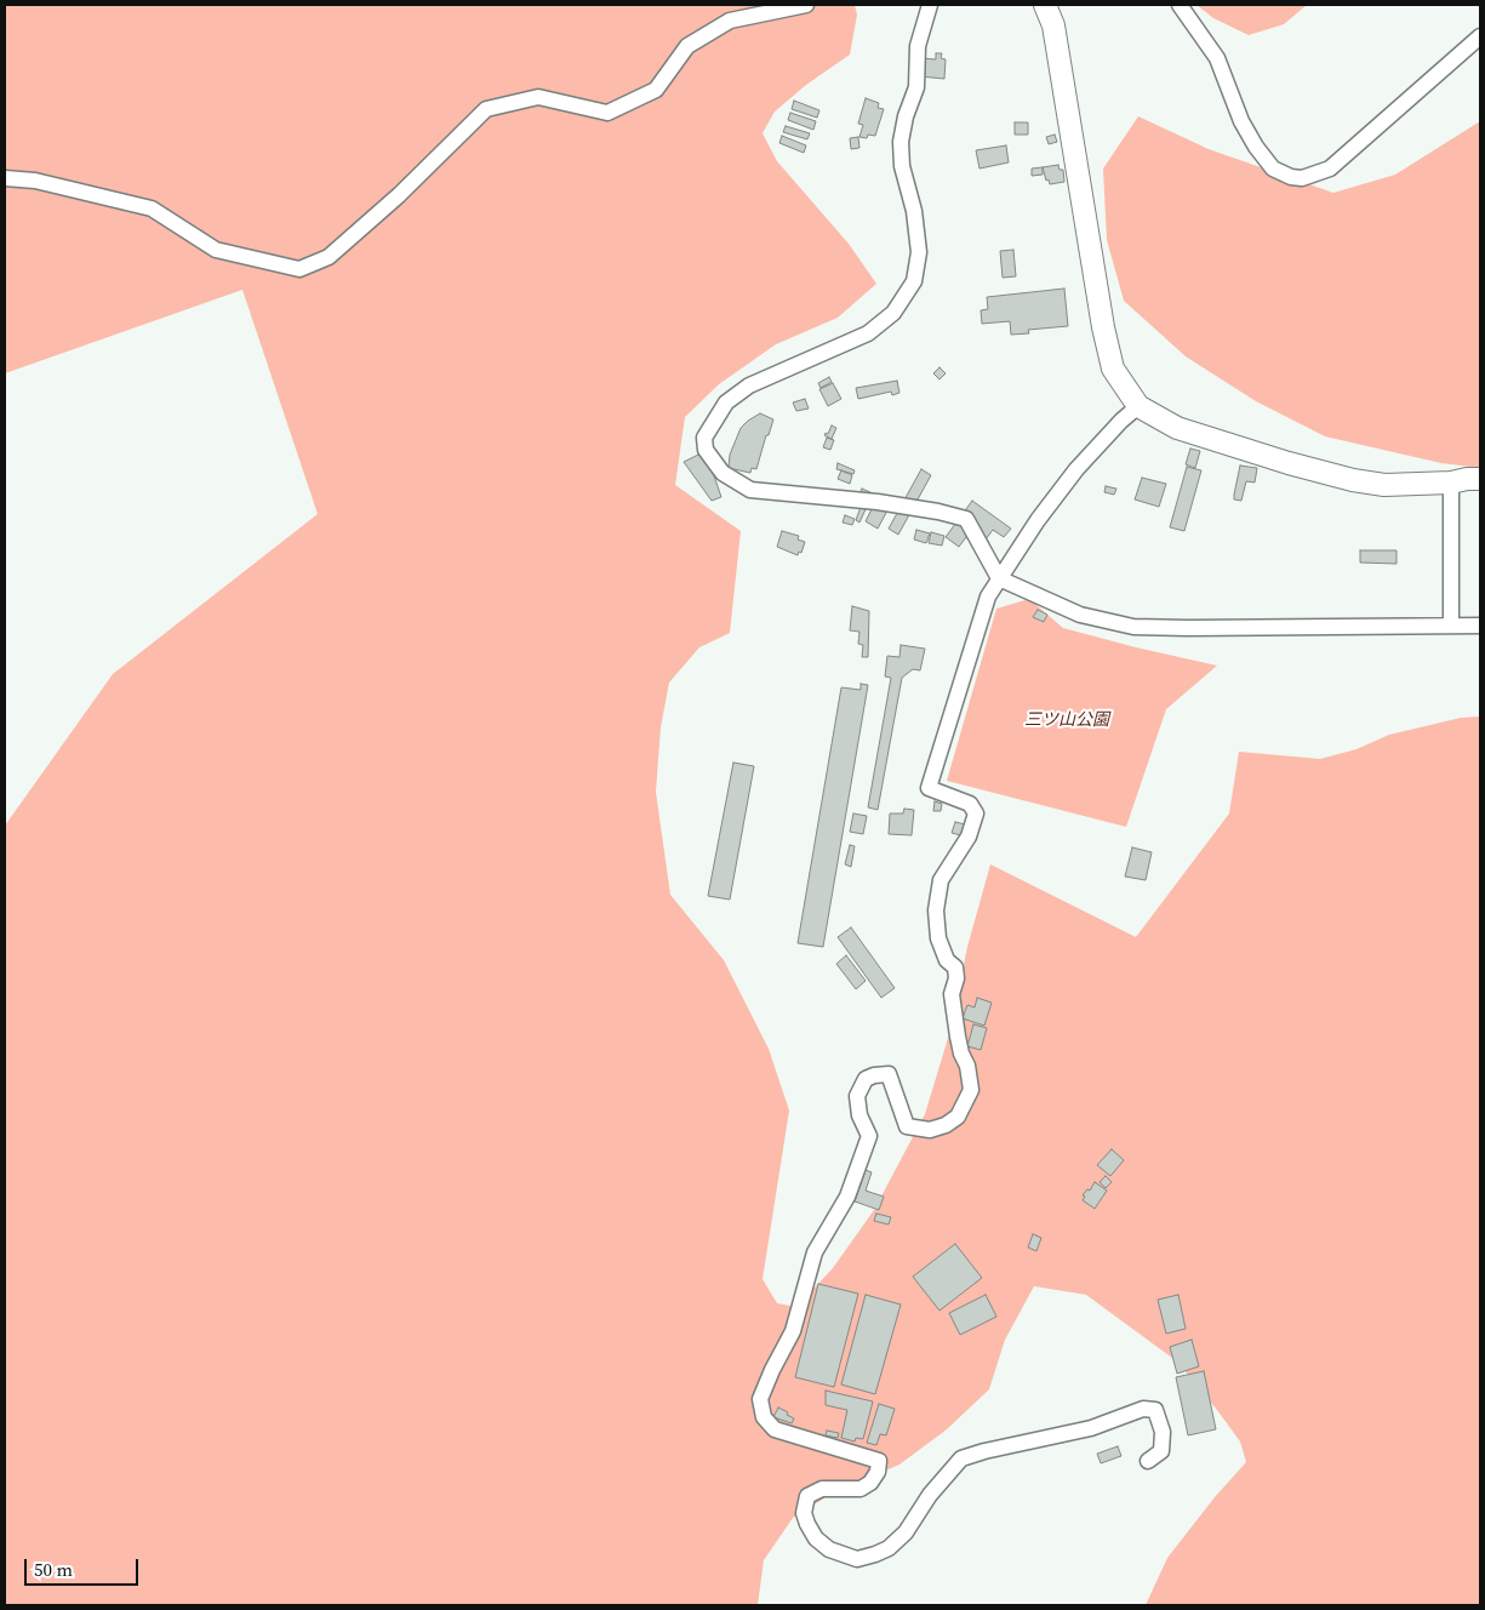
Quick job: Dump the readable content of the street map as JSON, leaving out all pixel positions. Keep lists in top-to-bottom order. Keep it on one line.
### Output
{"parks":["三ツ山公園"],"scale_bar":"50 m"}
